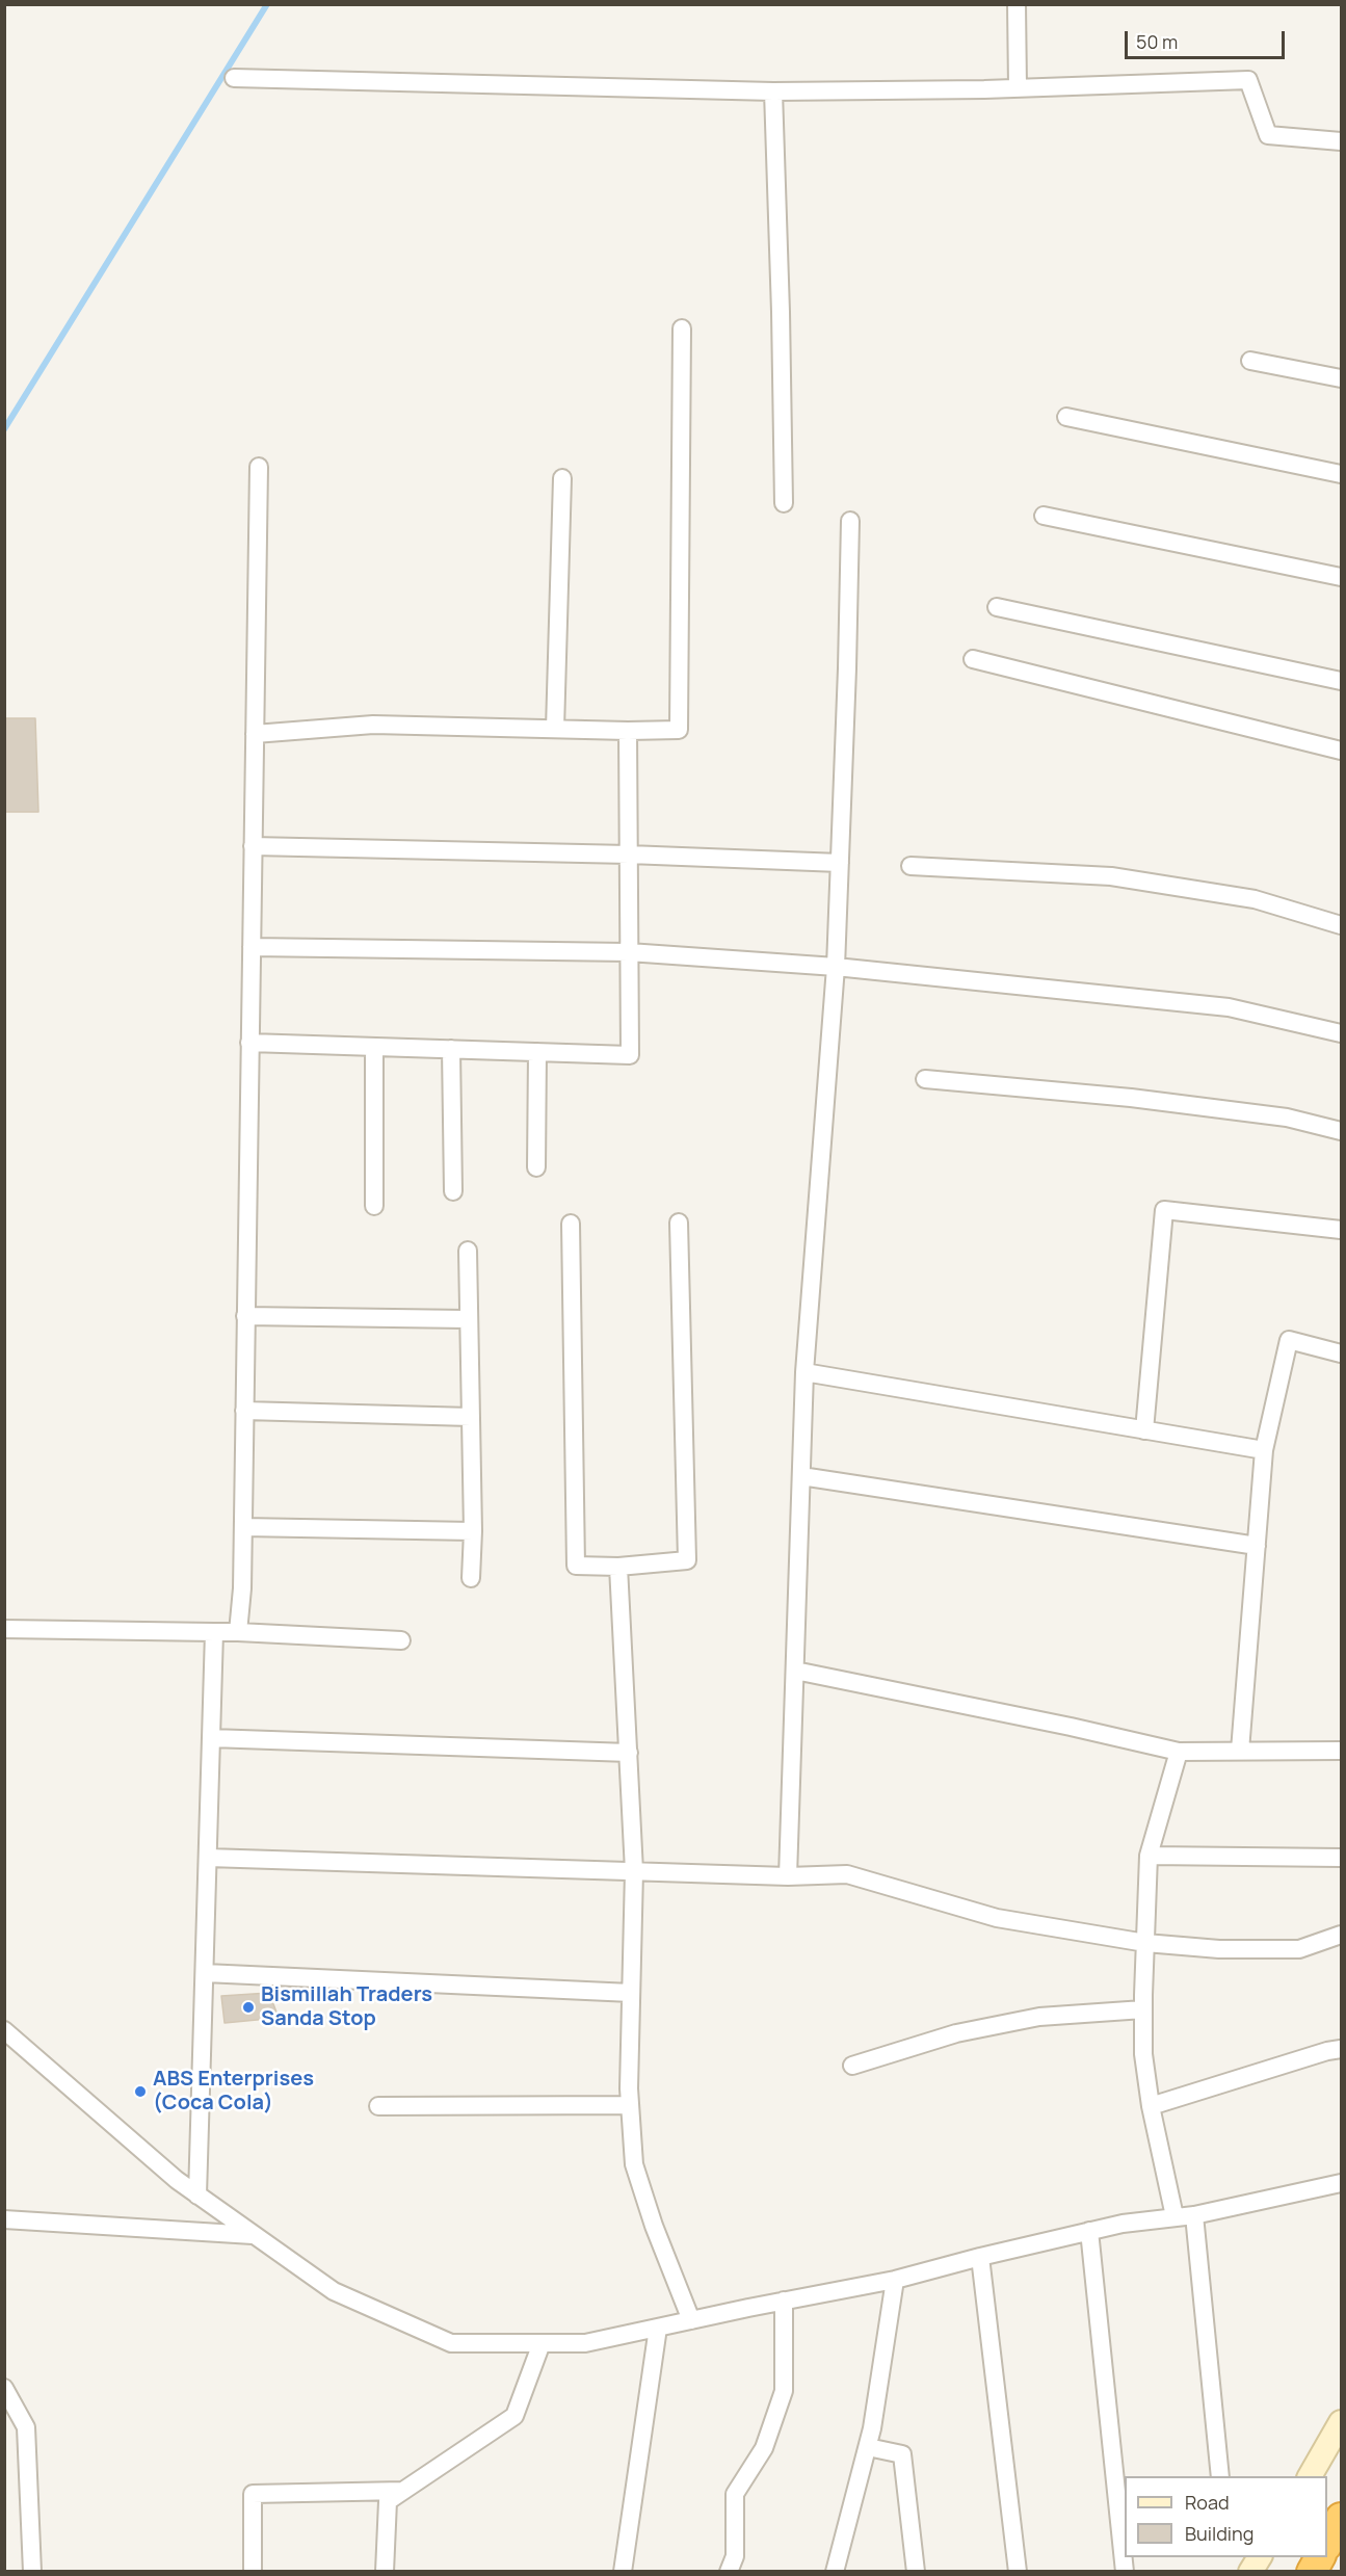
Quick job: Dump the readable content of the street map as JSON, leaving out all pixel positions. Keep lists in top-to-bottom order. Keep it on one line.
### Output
{"places":["Bismillah Traders Sanda Stop","ABS Enterprises (Coca Cola)"],"legend":["Road","Building"],"scale_bar":"50 m"}
